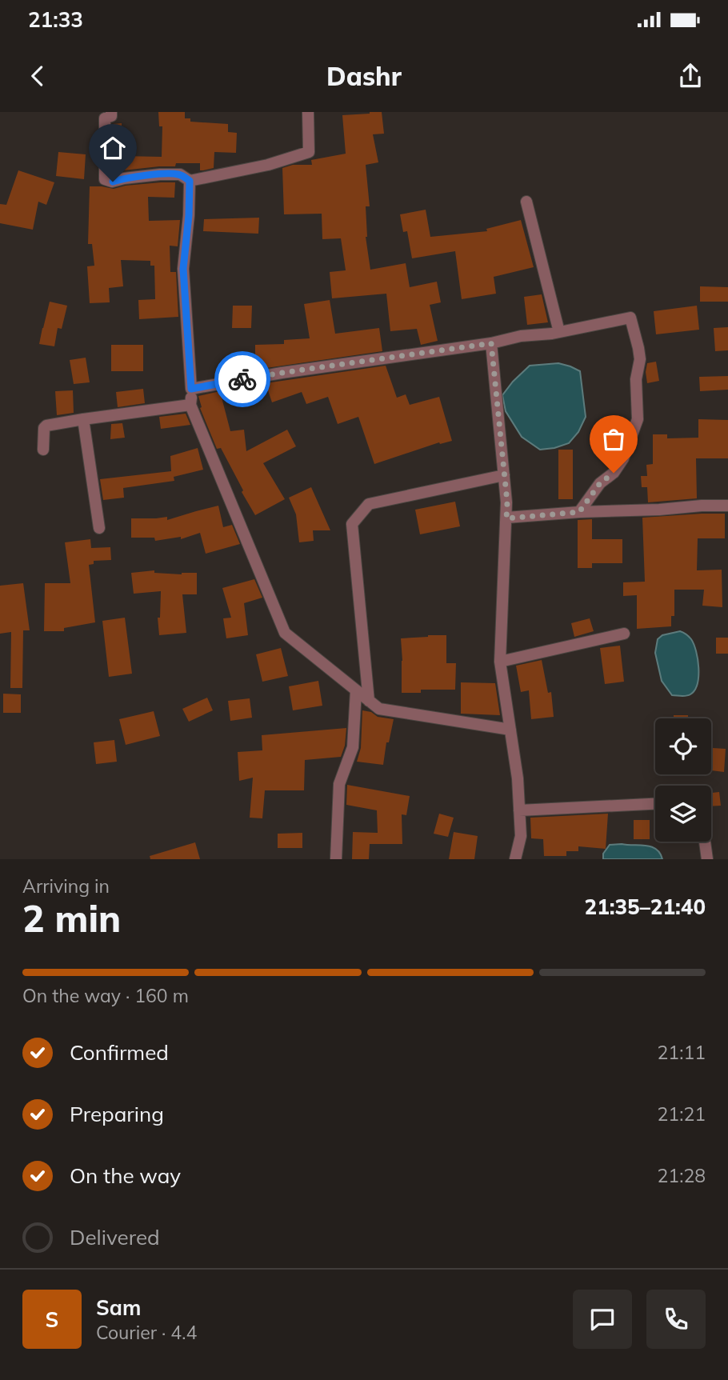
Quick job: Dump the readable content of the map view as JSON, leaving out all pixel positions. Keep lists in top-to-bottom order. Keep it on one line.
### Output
{"page":{"status":"21:33","header":"Dashr","heading":["2 min","Arriving in","21:35–21:40"],"panel":["Sam","Courier · 4.4"],"bar":"On the way · 160 m","list":[["Confirmed","21:11"],["Preparing","21:21"],["On the way","21:28"],"Delivered"],"round":"S"}}
